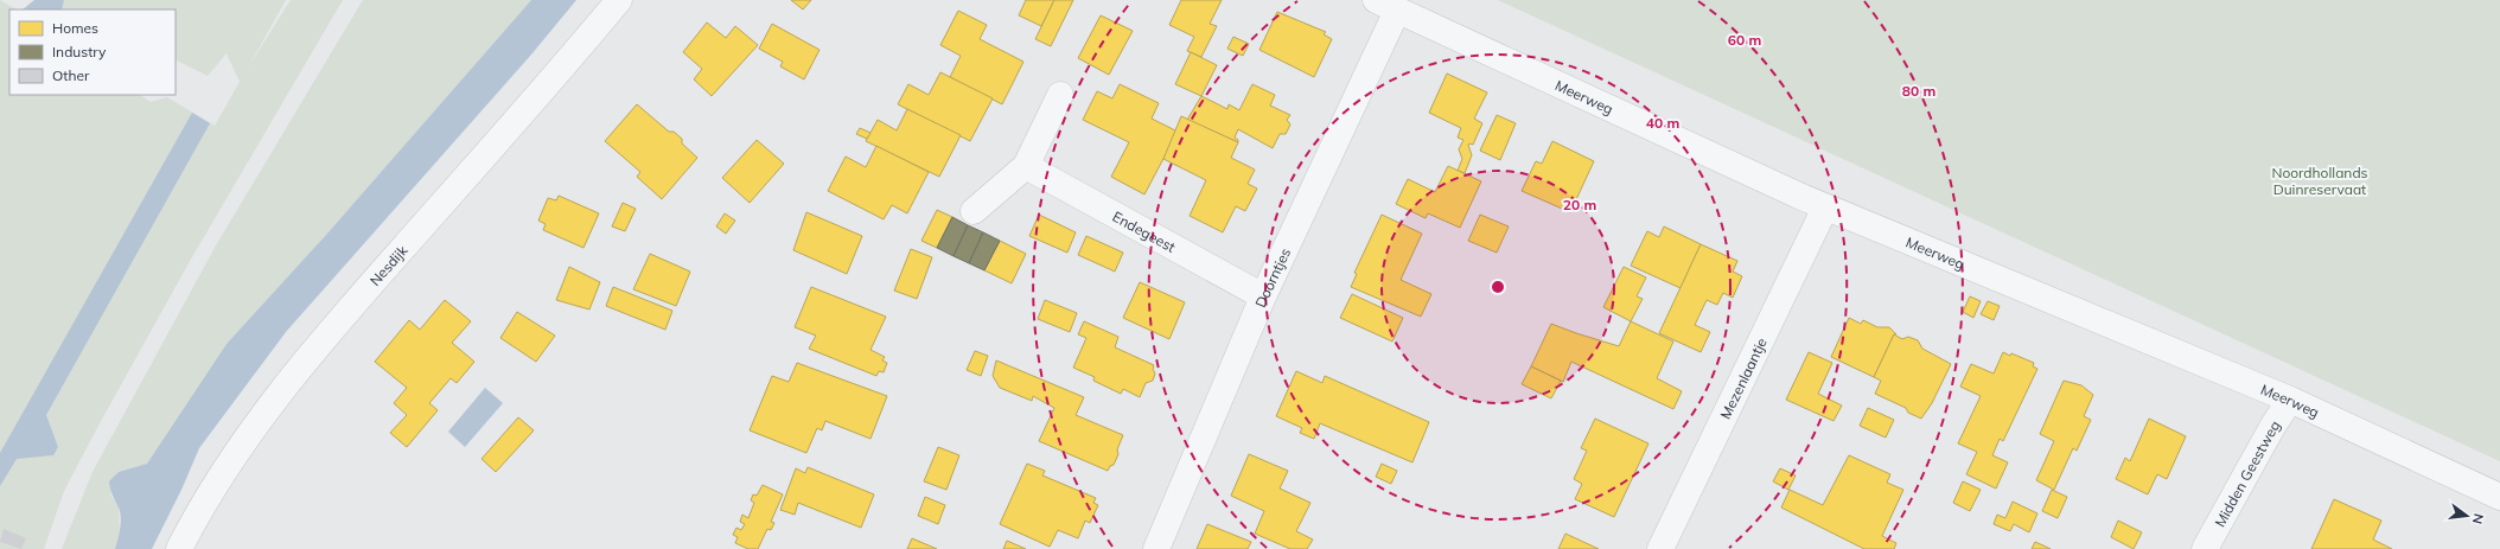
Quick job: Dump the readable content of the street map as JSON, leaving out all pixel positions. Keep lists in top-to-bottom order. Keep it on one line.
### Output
{"streets":{"street":["Meerweg","Endegeest","Nesdijk","Doorntjes","Mezenlaantje","Midden Geestweg"]},"crossings":[["Meerweg","Doorntjes"],["Meerweg","Mezenlaantje"],["Meerweg","Midden Geestweg"],["Endegeest","Doorntjes"]],"parks":["Noordhollands Duinreservaat"],"legend":["Homes","Industry","Other"],"north":"right","rings":["60 m","80 m","40 m","20 m"]}
